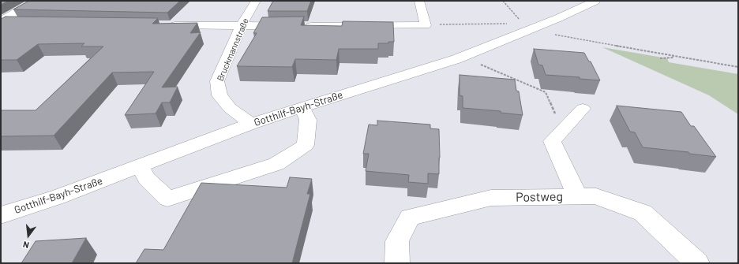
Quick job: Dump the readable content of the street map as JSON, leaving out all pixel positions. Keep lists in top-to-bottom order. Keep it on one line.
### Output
{"streets":{"street":["Bruckmannstraße","Gotthilf-Bayh-Straße","Postweg"]},"crossings":[["Bruckmannstraße","Gotthilf-Bayh-Straße"]],"north":"bottom"}
